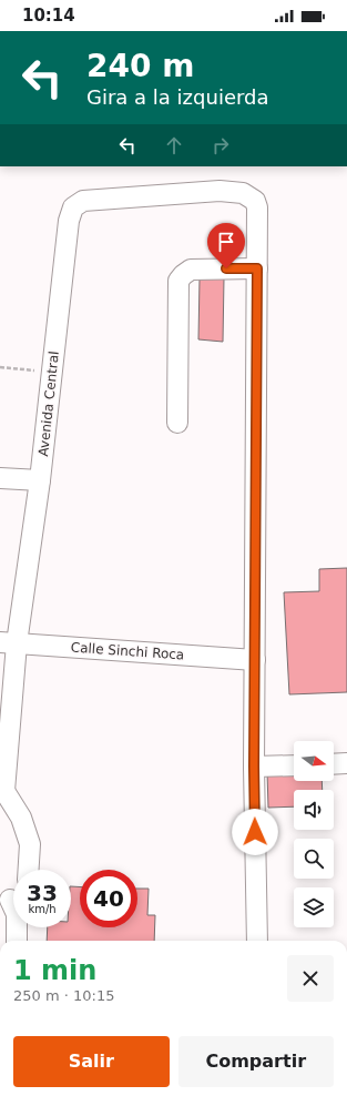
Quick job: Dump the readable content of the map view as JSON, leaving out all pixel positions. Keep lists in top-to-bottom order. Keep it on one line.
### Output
{"streets":{"street":["Avenida Central","Calle Sinchi Roca"]},"crossings":[["Avenida Central","Calle Sinchi Roca"]],"north":"right","page":{"status":"10:14","turn":["240 m","Gira a la izquierda"],"speed":"33 km/h","limit":"40","heading":["1 min","250 m · 10:15"],"buttons":["Salir","Compartir"]}}
